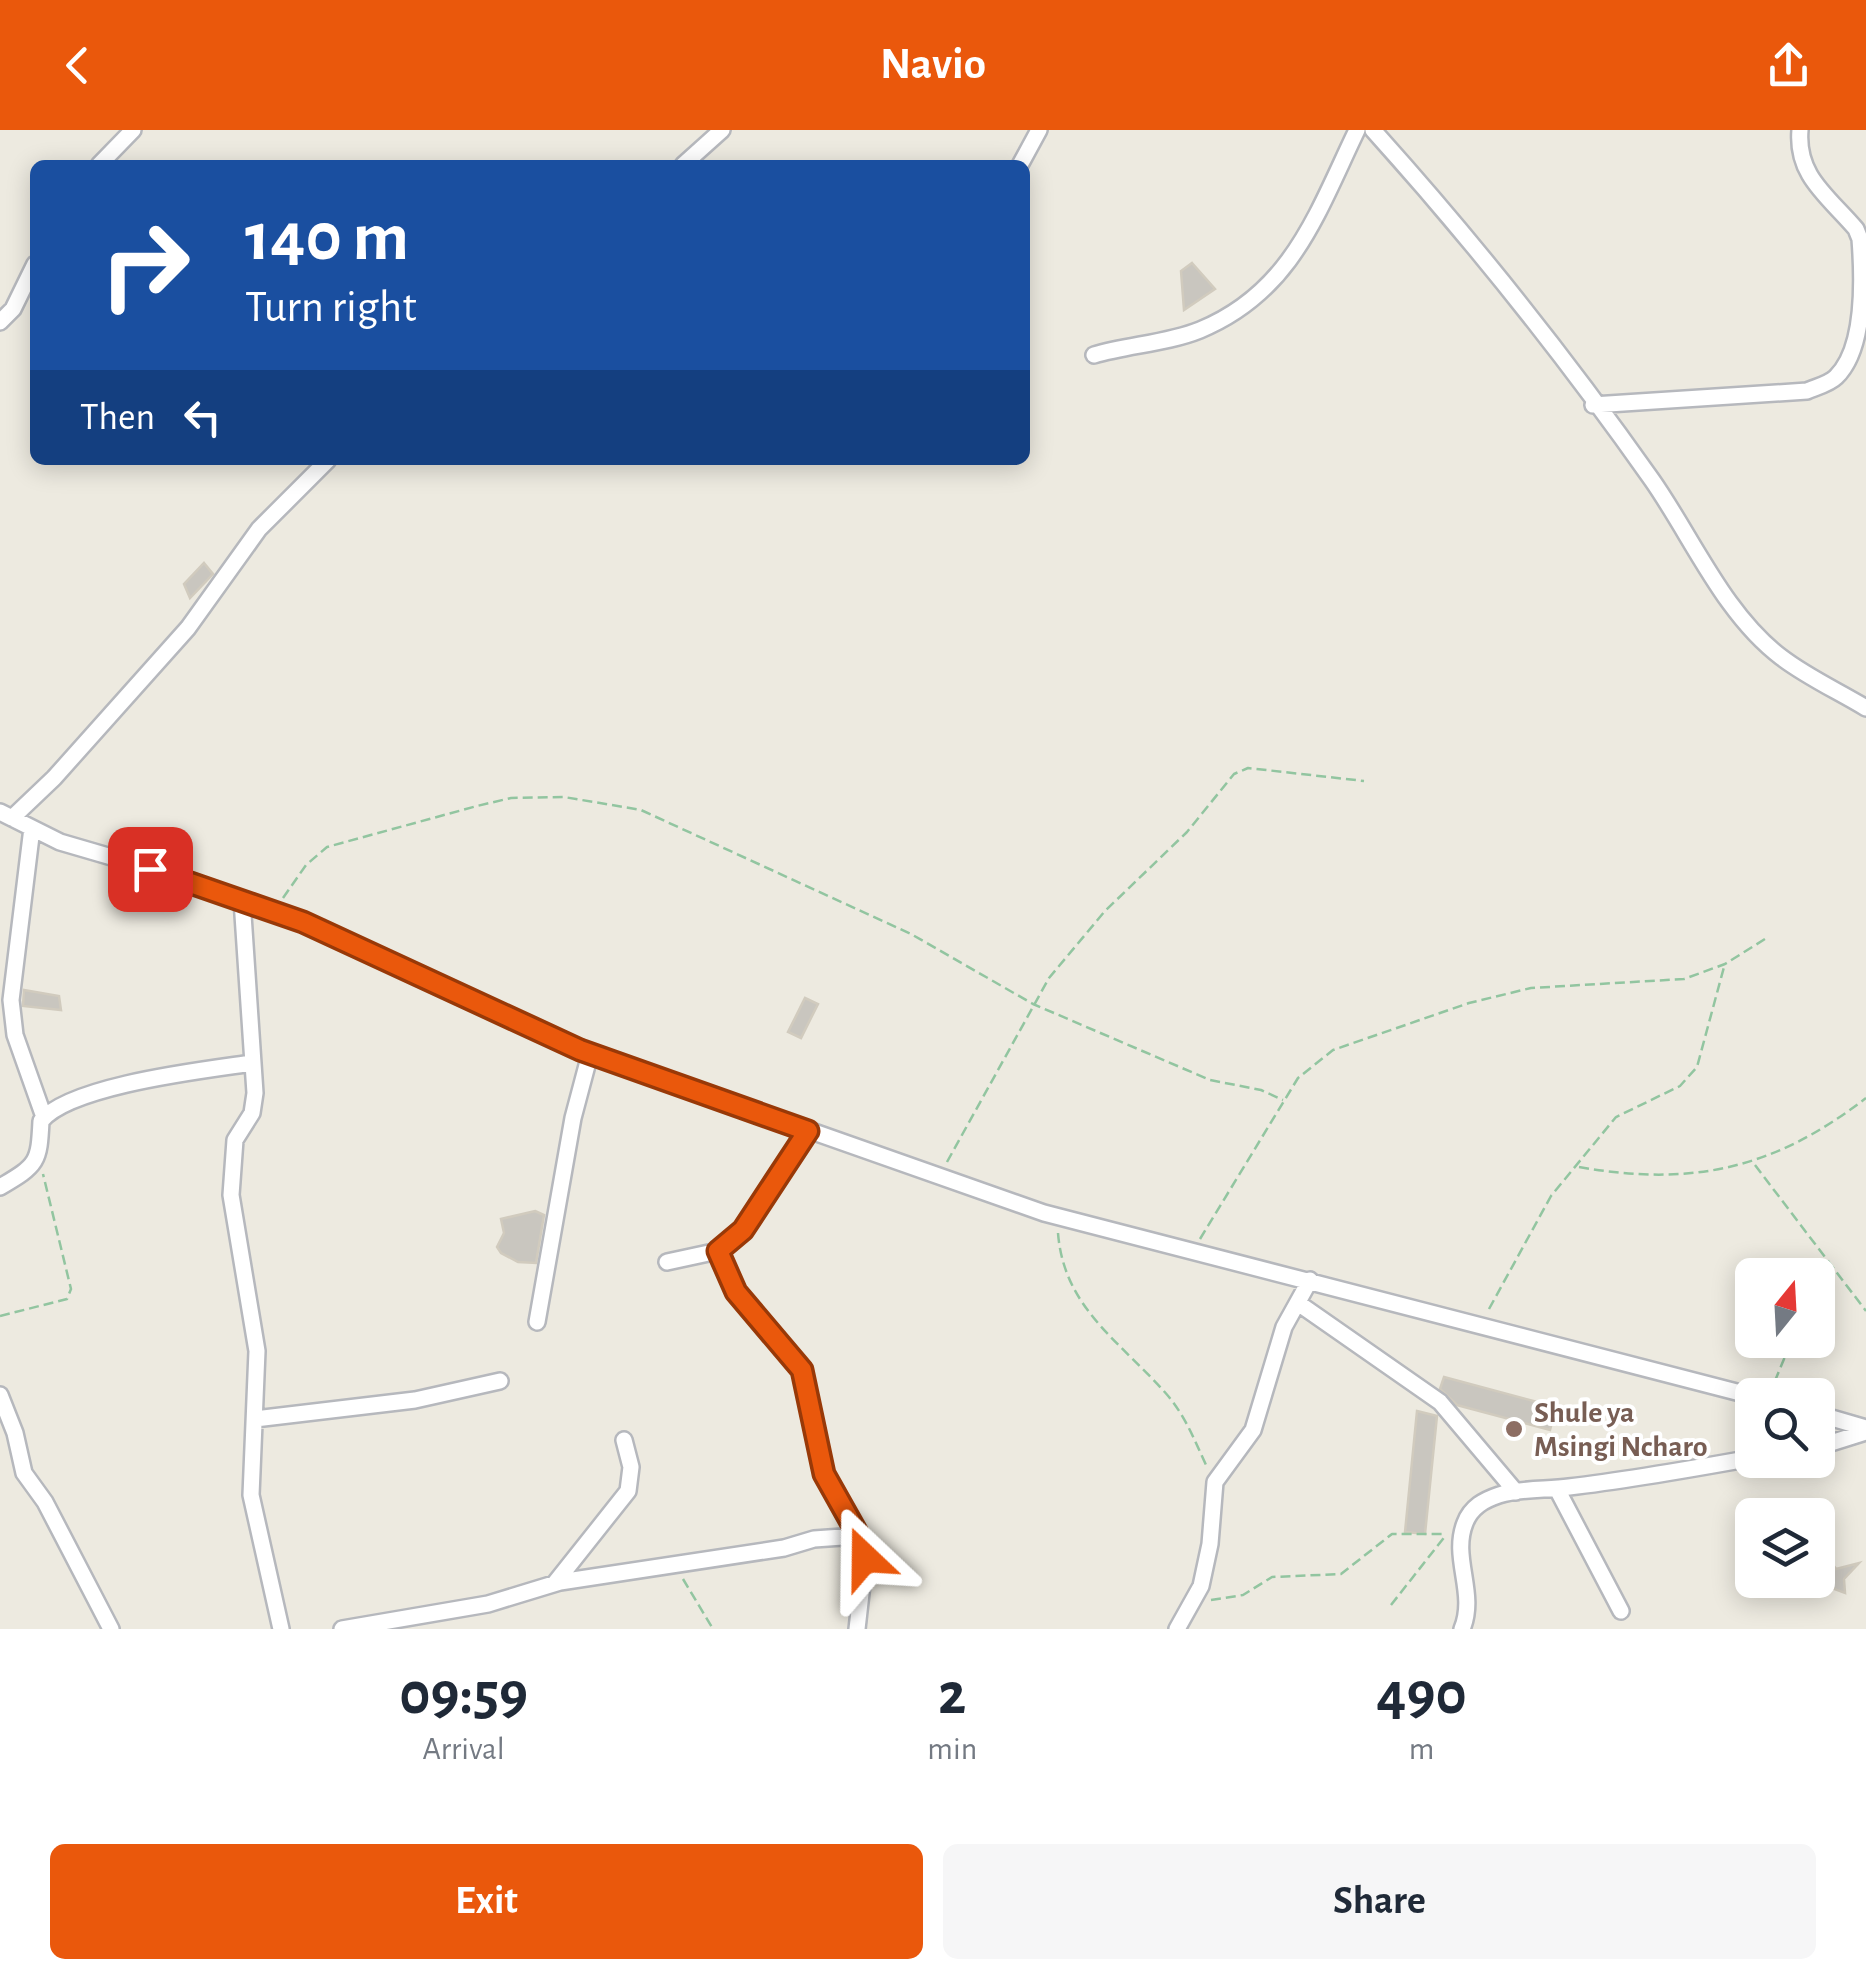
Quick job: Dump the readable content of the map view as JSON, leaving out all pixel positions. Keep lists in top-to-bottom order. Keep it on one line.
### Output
{"places":["Shule ya Msingi Ncharo"],"north":"top","page":{"header":"Navio","turn":["140 m","Turn right"],"then":"Then","eta":["09:59","Arrival","2","min","490","m"],"buttons":["Exit","Share"]}}
